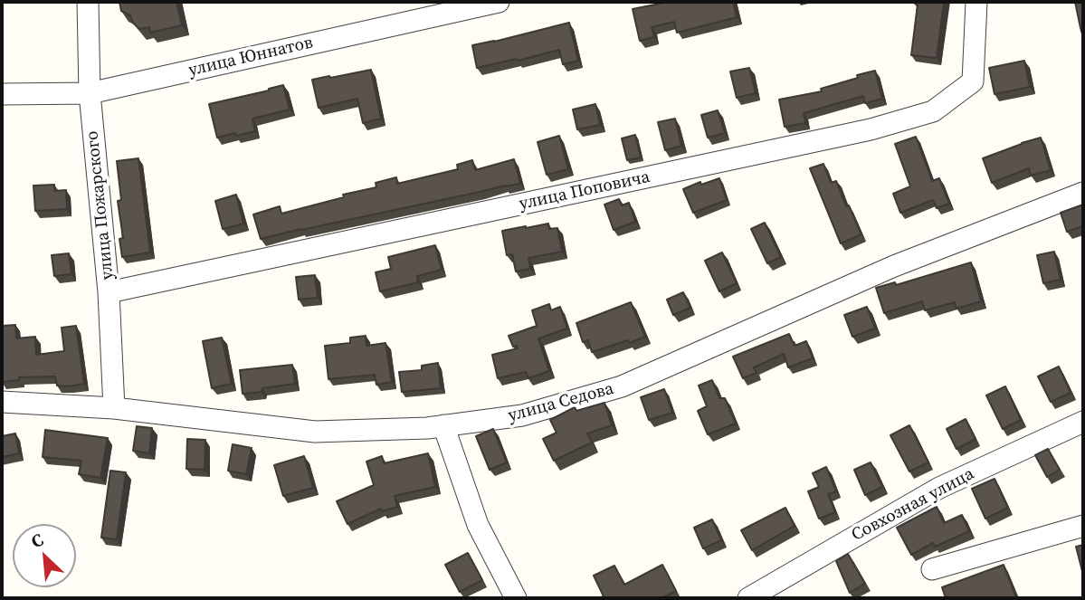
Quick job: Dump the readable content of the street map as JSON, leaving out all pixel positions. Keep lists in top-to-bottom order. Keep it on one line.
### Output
{"streets":{"street":["улица Юннатов","улица Поповича","улица Пожарского","улица Седова","Совхозная улица"]},"crossings":[["улица Юннатов","улица Пожарского"],["улица Поповича","улица Пожарского"],["улица Пожарского","улица Седова"]],"north":"top left"}
